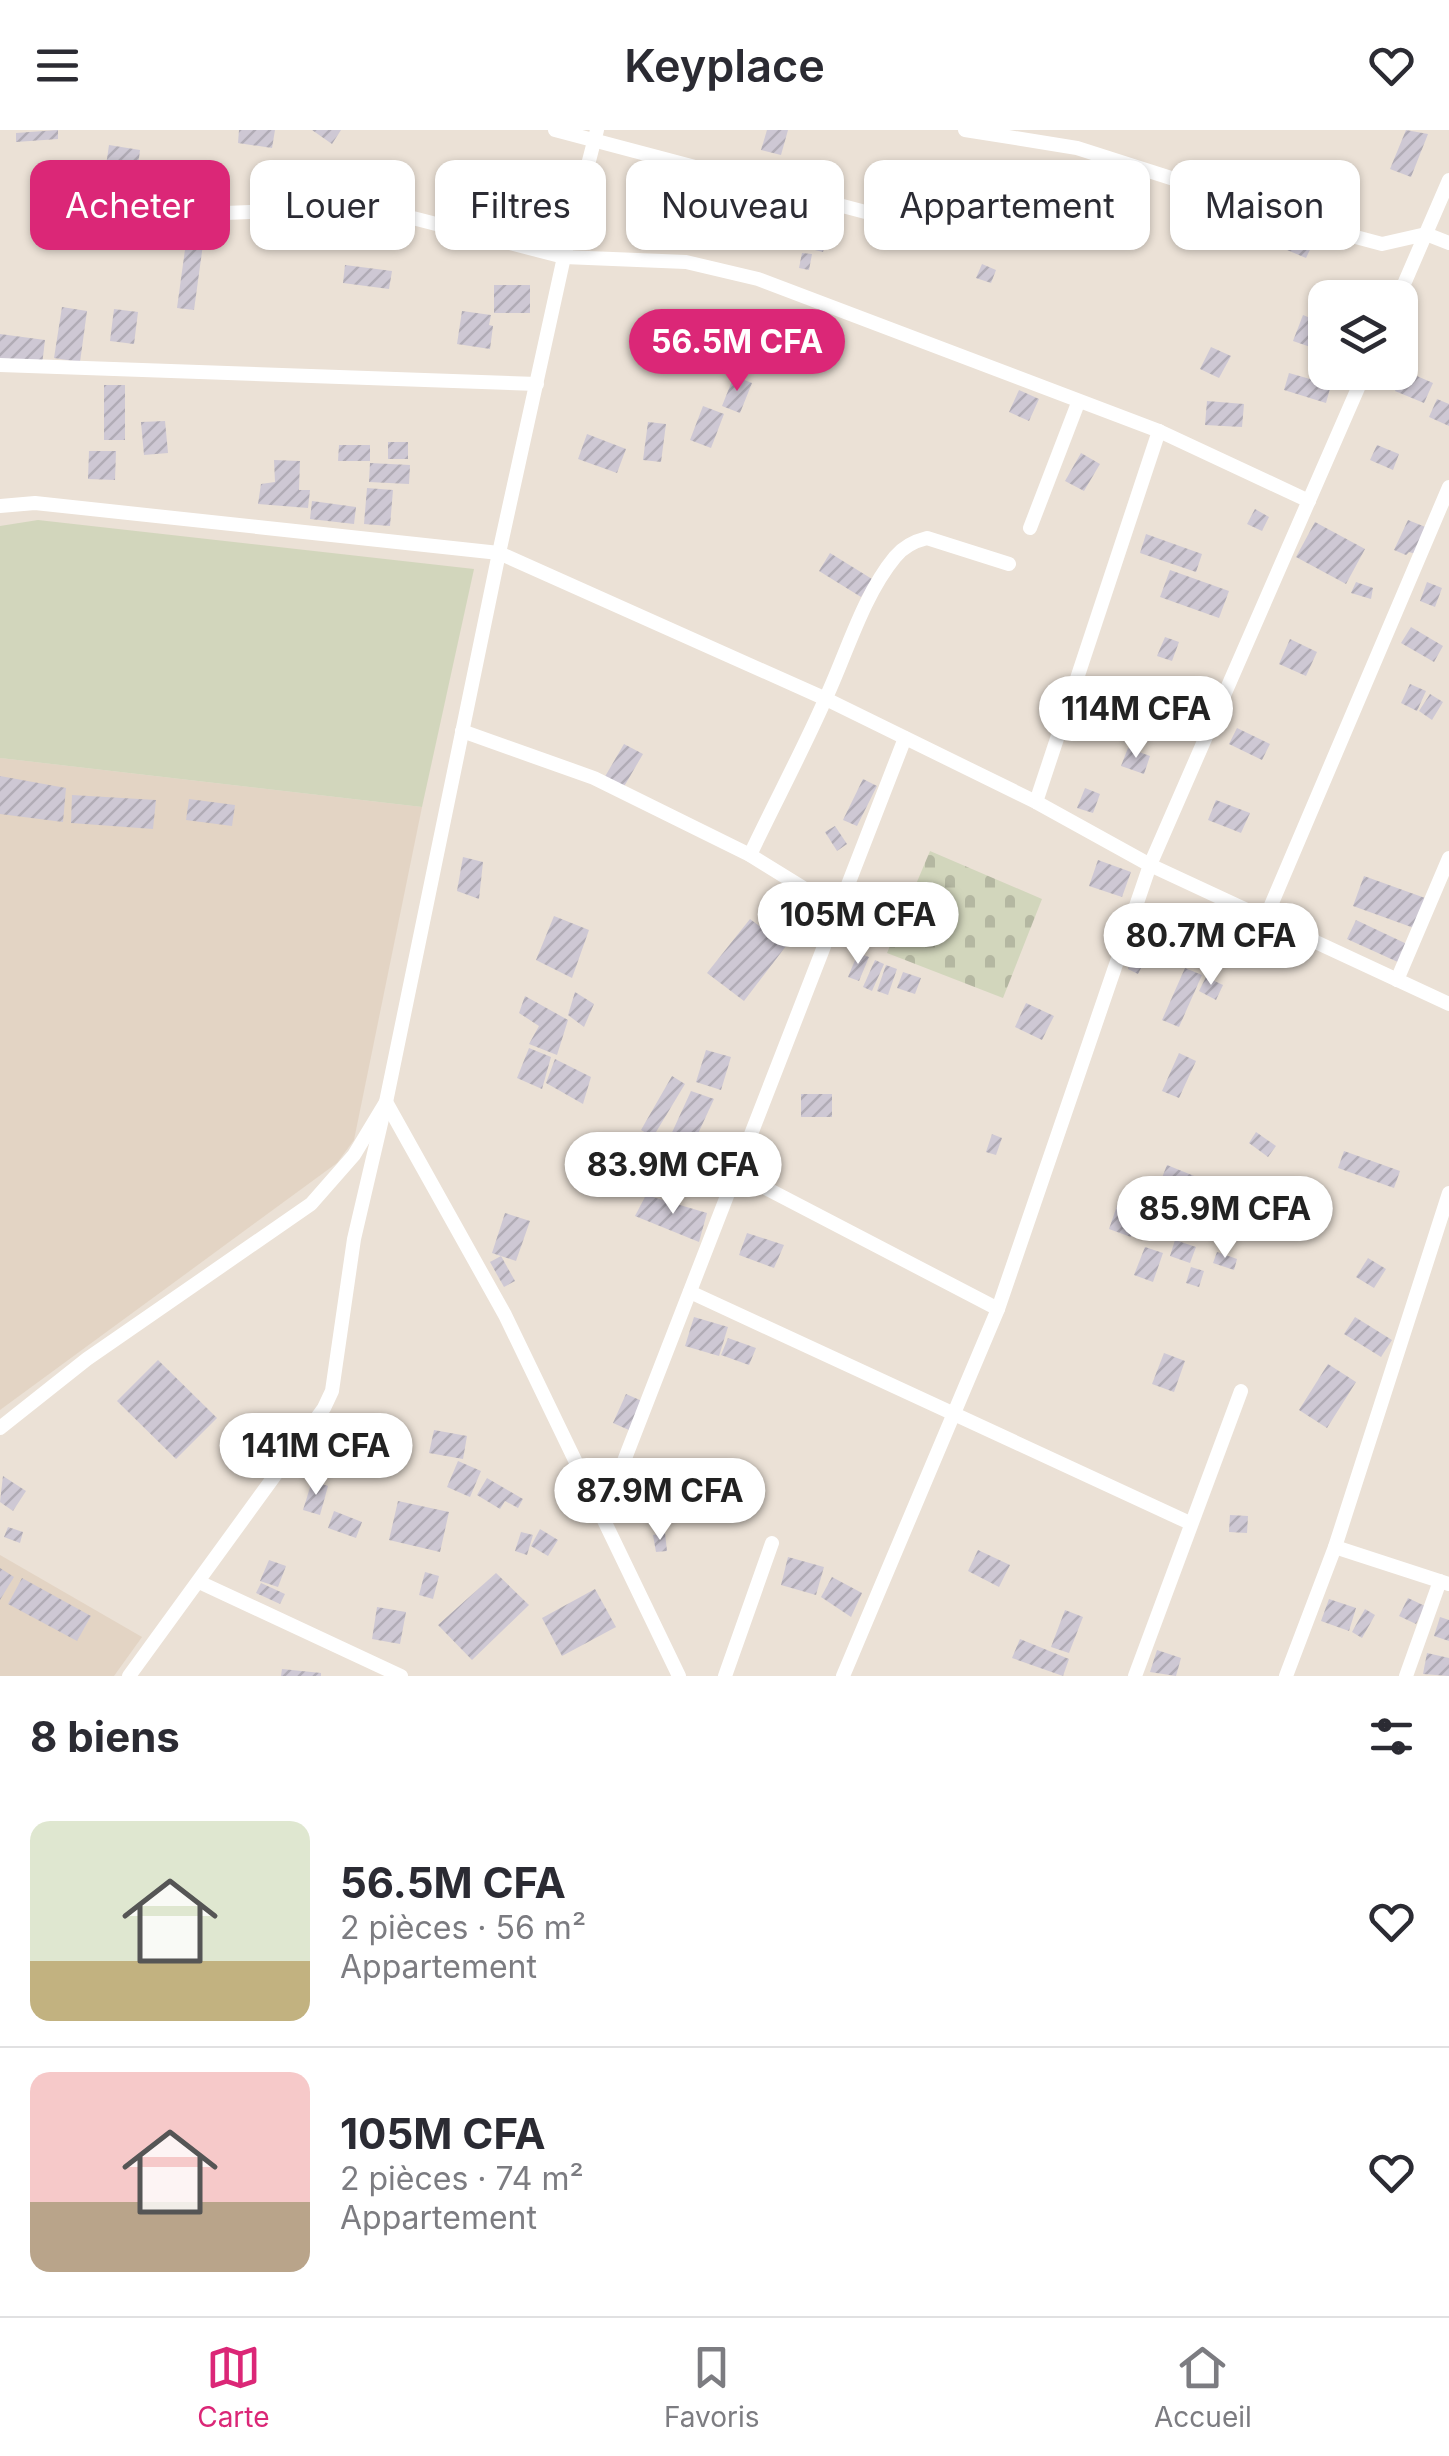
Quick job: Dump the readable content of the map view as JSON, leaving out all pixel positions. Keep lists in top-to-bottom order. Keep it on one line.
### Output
{"page":{"header":"Keyplace","chip":["Acheter","Louer","Filtres","Nouveau","Appartement","Maison"],"price":["56.5M CFA","114M CFA","105M CFA","80.7M CFA","83.9M CFA","85.9M CFA","141M CFA","87.9M CFA"],"heading":"8 biens","list":[{"name":"56.5M CFA","note":"2 pièces · 56 m² · Appartement"},{"name":"105M CFA","note":"2 pièces · 74 m² · Appartement"}],"tabs":["Carte","Favoris","Accueil"]}}
